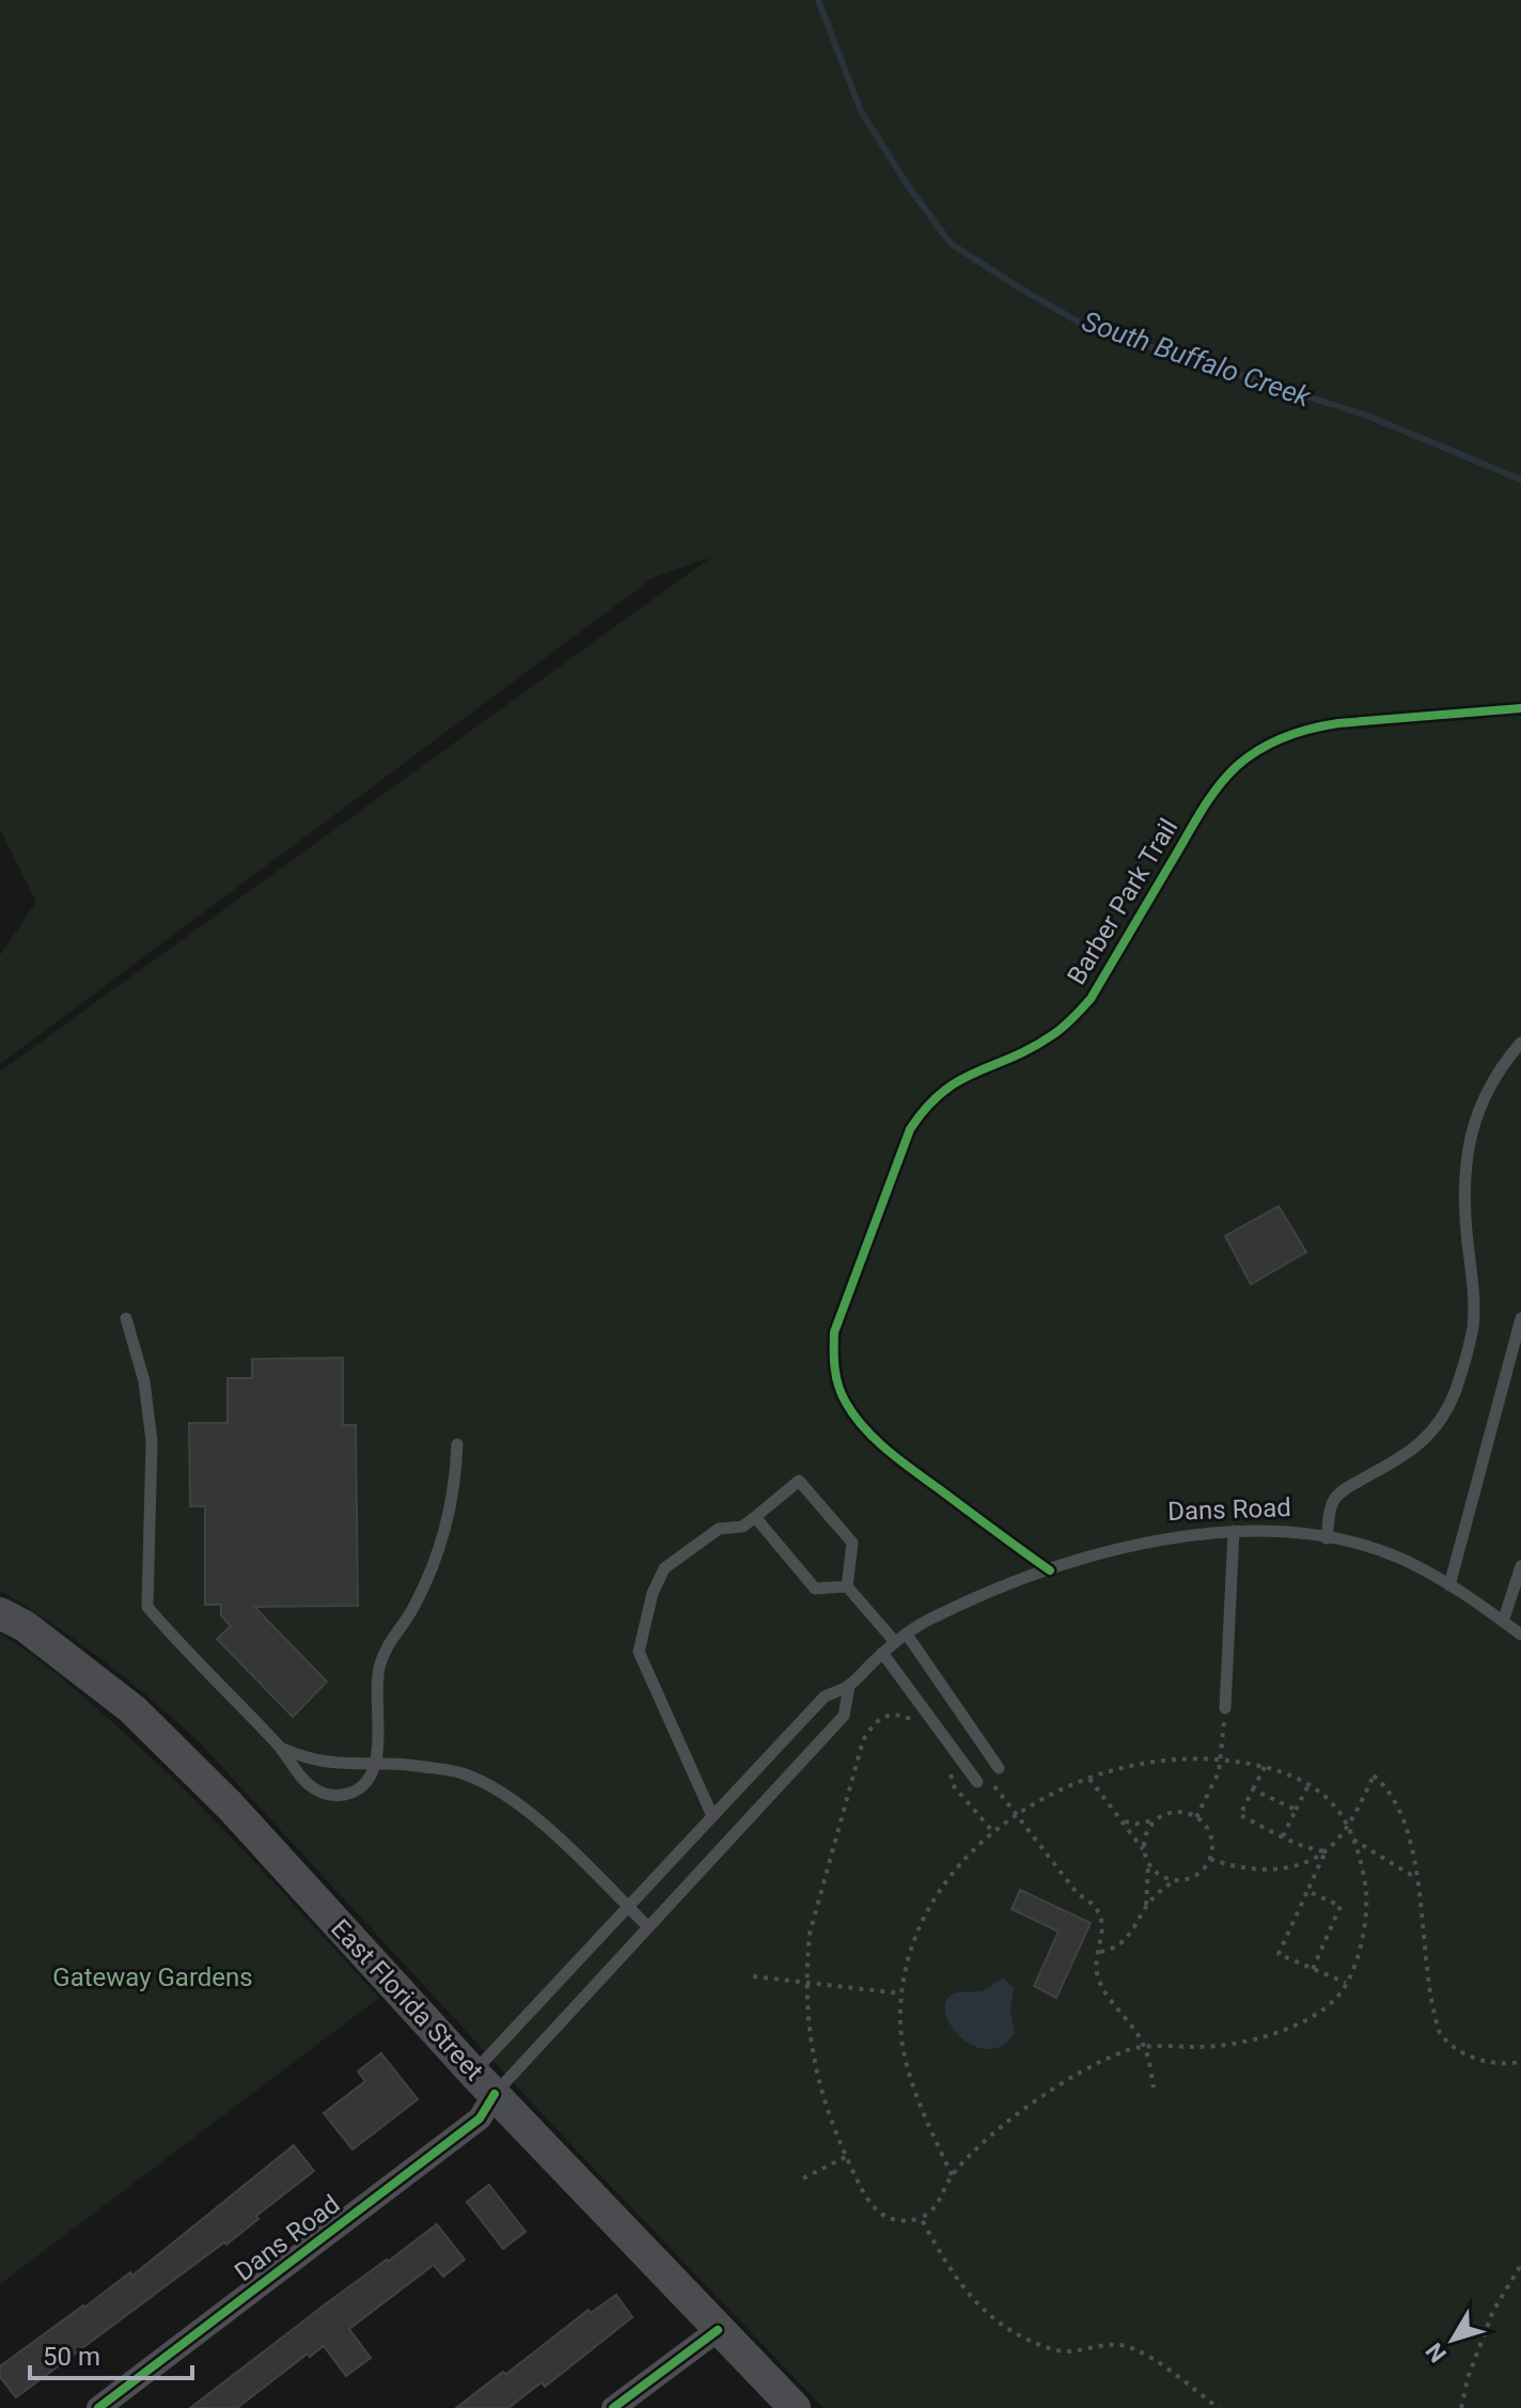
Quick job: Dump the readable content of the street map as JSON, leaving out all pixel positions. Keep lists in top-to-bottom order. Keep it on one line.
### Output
{"streets":{"main road":["East Florida Street"],"street":["Dans Road"],"cycle path":["Barber Park Trail"]},"crossings":[["Barber Park Trail","Dans Road"],["Dans Road","East Florida Street"]],"water":["South Buffalo Creek"],"parks":["Gateway Gardens"],"scale_bar":"50 m","north":"bottom left"}
